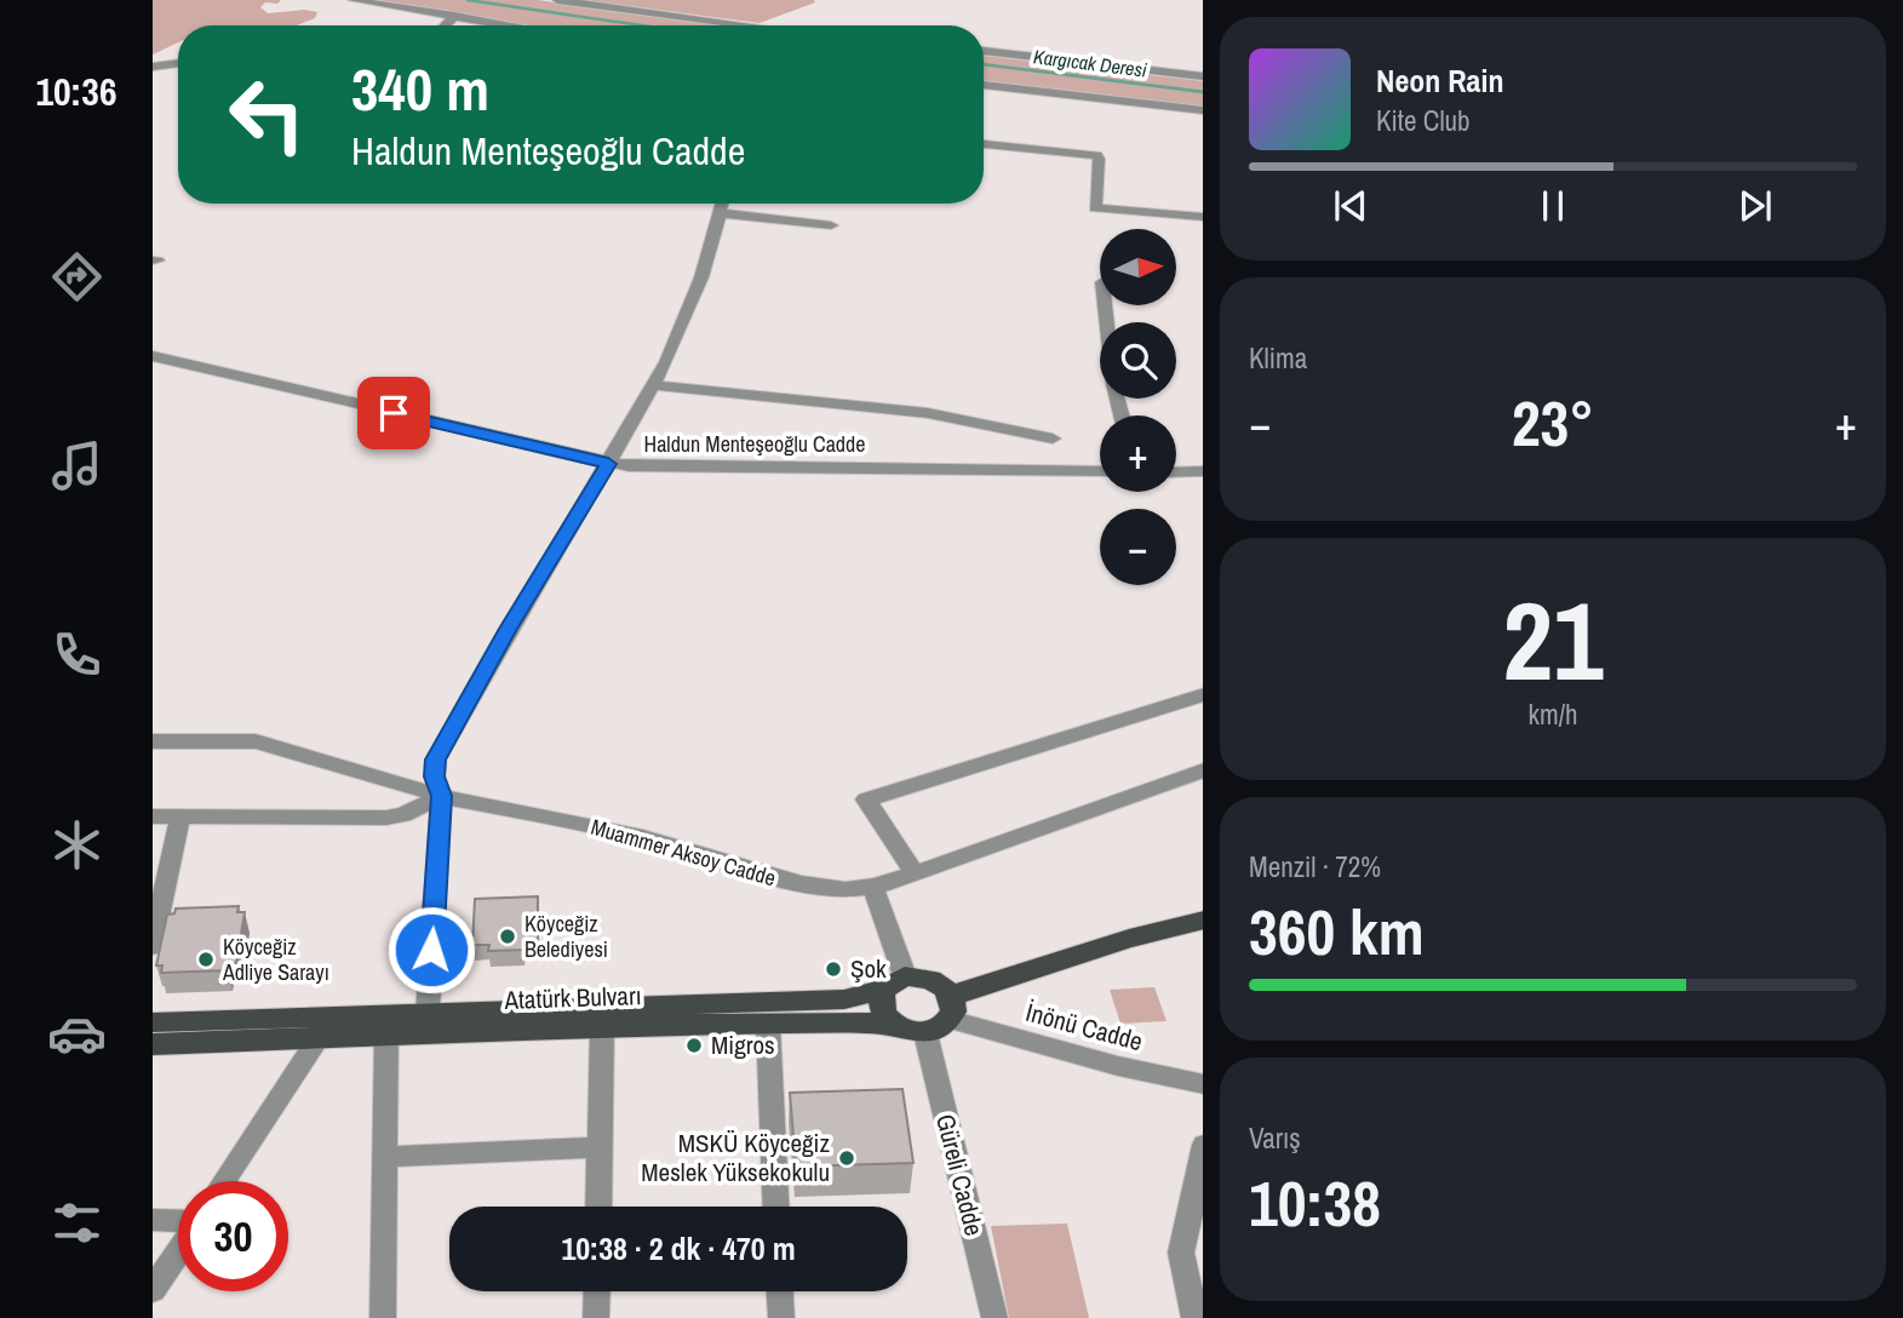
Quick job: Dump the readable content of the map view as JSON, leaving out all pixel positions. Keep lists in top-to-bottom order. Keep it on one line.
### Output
{"streets":{"main road":["Atatürk Bulvarı"],"street":["Haldun Menteşeoğlu Cadde","Muammer Aksoy Cadde","İnönü Cadde","Güreli Cadde"]},"crossings":[["Atatürk Bulvarı","İnönü Cadde"],["Atatürk Bulvarı","Güreli Cadde"],["İnönü Cadde","Güreli Cadde"]],"water":["Kargıcak Deresi"],"places":["Köyceğiz Belediyesi","Köyceğiz Adliye Sarayı","Şok","Migros","MSKÜ Köyceğiz Meslek Yüksekokulu"],"north":"right","page":{"tabs":"10:36","turn":["340 m","Haldun Menteşeoğlu Cadde"],"song":["Neon Rain","Kite Club"],"map_buttons":["+","−"],"tile":["Klima",["21","km/h"],["Menzil · 72%","360 km"],["Varış","10:38"]],"heat":["−","23°","+"],"limit":"30","trip":"10:38 · 2 dk · 470 m"}}
